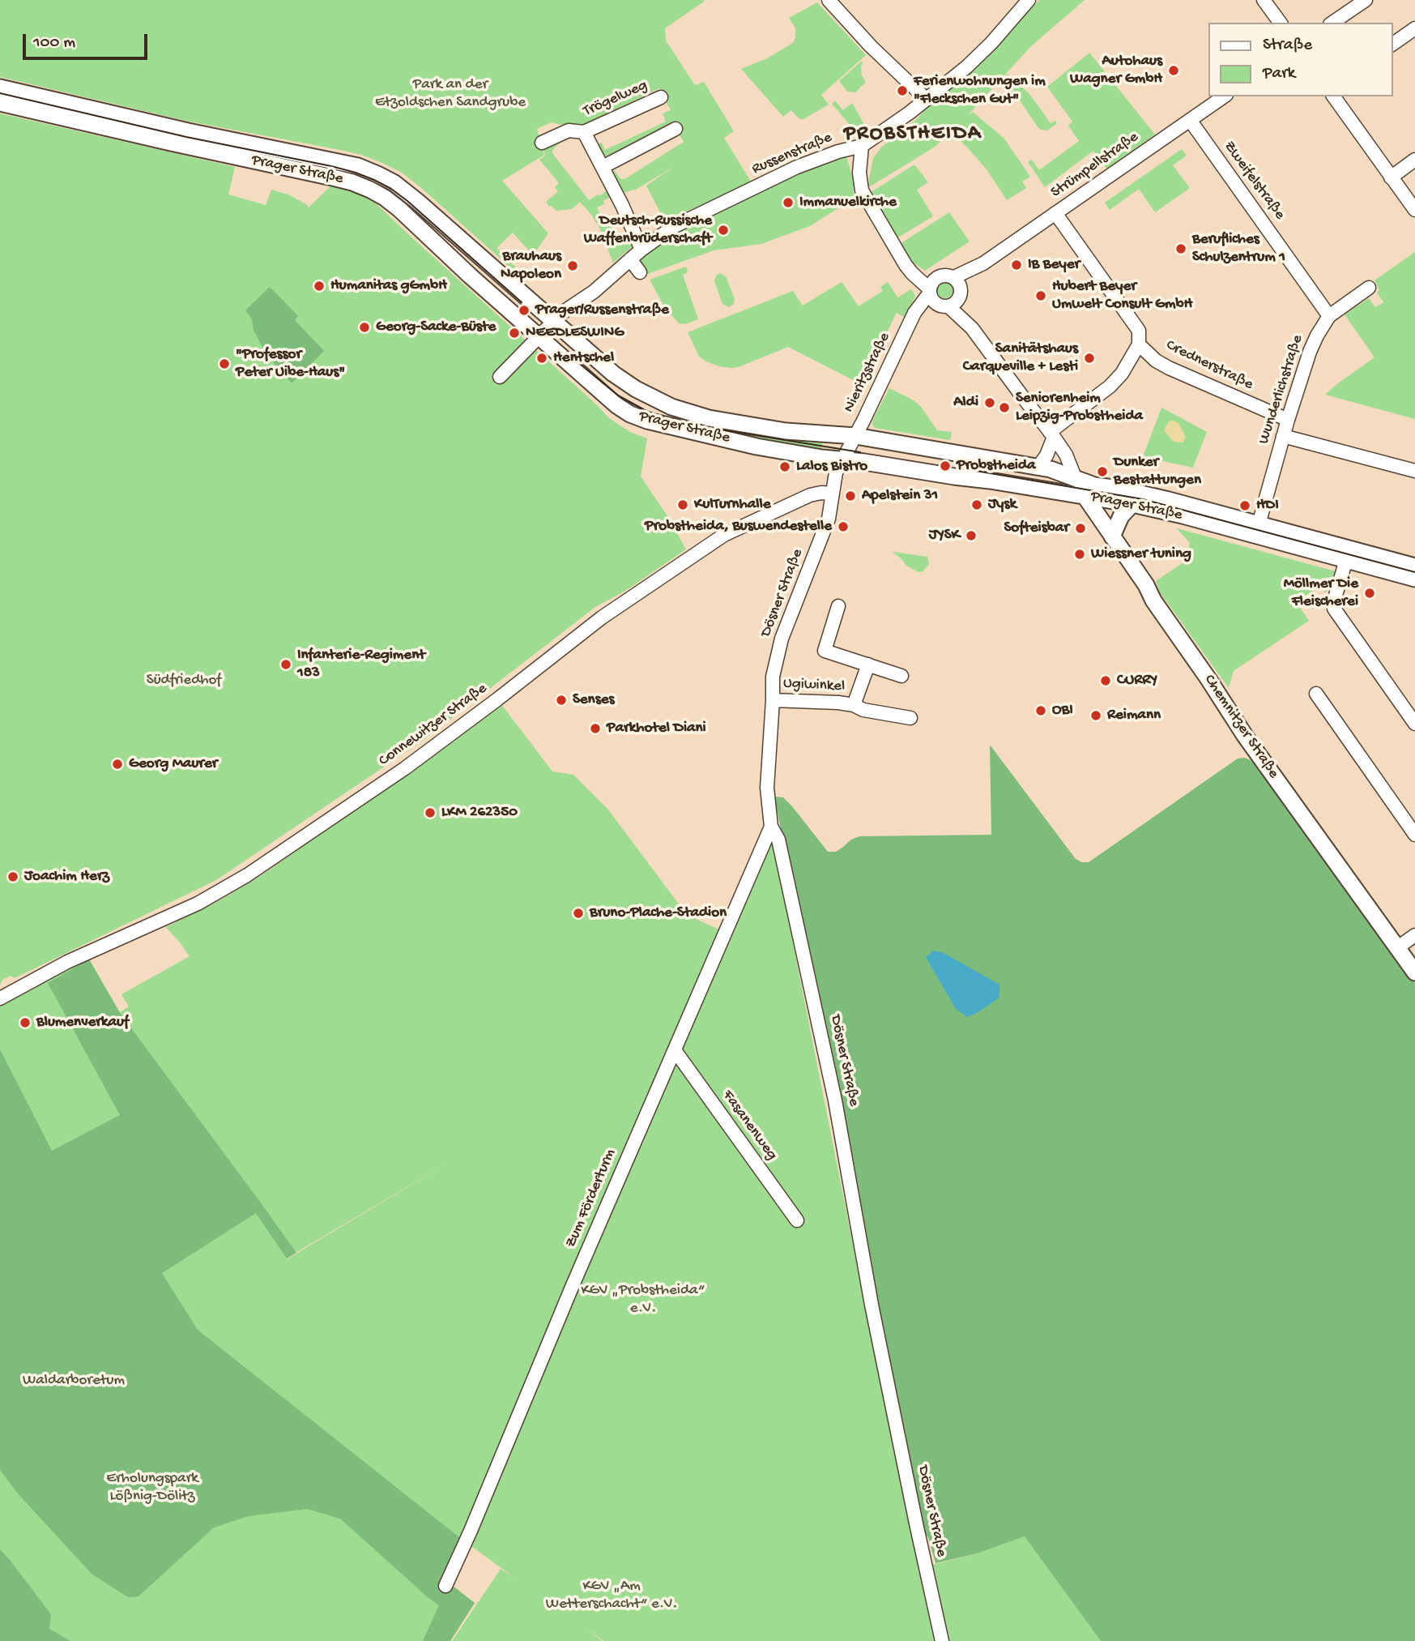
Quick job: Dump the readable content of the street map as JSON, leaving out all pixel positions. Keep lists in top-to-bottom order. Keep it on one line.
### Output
{"streets":{"main road":["Prager Straße","Chemnitzer Straße"],"street":["Trögelweg","Russenstraße","Strümpellstraße","Zweifelstraße","Crednerstraße","Nieritzstraße","Wunderlichstraße","Dösner Straße","Ugiwinkel","Connewitzer Straße","Fasanenweg","Zum Förderturm"]},"crossings":[["Trögelweg","Russenstraße"],["Russenstraße","Prager Straße"],["Strümpellstraße","Zweifelstraße"],["Strümpellstraße","Nieritzstraße"],["Prager Straße","Nieritzstraße"],["Prager Straße","Wunderlichstraße"],["Prager Straße","Chemnitzer Straße"],["Zweifelstraße","Wunderlichstraße"],["Crednerstraße","Wunderlichstraße"],["Dösner Straße","Ugiwinkel"],["Dösner Straße","Connewitzer Straße"],["Dösner Straße","Zum Förderturm"],["Fasanenweg","Zum Förderturm"]],"districts":["PROBSTHEIDA"],"parks":["Park an der Etzoldschen Sandgrube","Südfriedhof","KGV „Probstheida“ e.V.","Waldarboretum","Erholungspark Lößnig-Dölitz","KGV „Am Wetterschacht“ e.V."],"places":["Autohaus Wagner GmbH","Ferienwohnungen im \"Fleckschen Gut\"","Immanuelkirche","Deutsch-Russische Waffenbrüderschaft","Berufliches Schulzentrum 1","IB Beyer","Brauhaus Napoleon","Humanitas gGmbH","Hubert Beyer Umwelt Consult GmbH","Prager/Russenstraße","Georg-Sacke-Büste","NEEDLESWING","Hentschel","Sanitätshaus Carqueville + Lesti","\"Professor Peter Uibe-Haus\"","Aldi","Seniorenheim Leipzig-Probstheida","Probstheida","Lalos Bistro","Dunker Bestattungen","Apelstein 31","KulTurnhalle","Jysk","HDI","Probstheida, Buswendestelle","Softeisbar","JYSK","Wiessner tuning","Möllmer Die Fleischerei","Infanterie-Regiment 183","CURRY","Senses","OBI","Reimann","Parkhotel Diani","Georg Maurer","LKM 262350","Joachim Herz","Bruno-Plache-Stadion","Blumenverkauf"],"legend":["Straße","Park"],"scale_bar":"100 m"}
